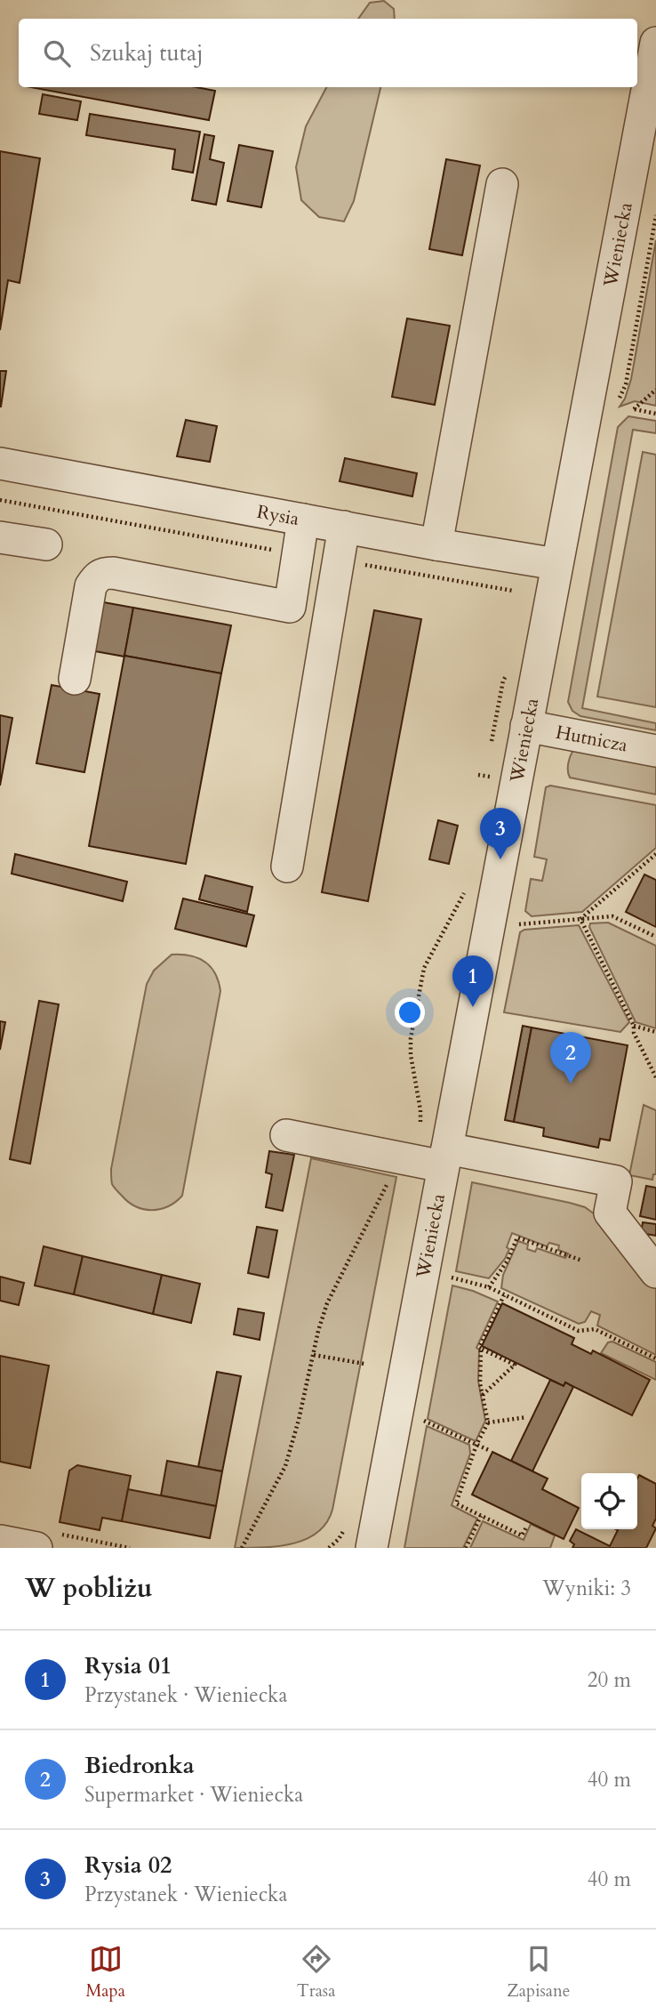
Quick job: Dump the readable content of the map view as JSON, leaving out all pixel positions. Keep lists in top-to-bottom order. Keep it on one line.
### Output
{"streets":{"street":["Wieniecka","Rysia","Hutnicza"]},"crossings":[["Wieniecka","Rysia"],["Wieniecka","Hutnicza"]],"page":{"search":"Szukaj tutaj","pins":["3","1","2"],"heading":["W pobliżu","Wyniki: 3"],"list":[{"mark":"1","name":"Rysia 01","note":"Przystanek · Wieniecka","value":"20 m"},{"mark":"2","name":"Biedronka","note":"Supermarket · Wieniecka","value":"40 m"},{"mark":"3","name":"Rysia 02","note":"Przystanek · Wieniecka","value":"40 m"}],"nav":["Mapa","Trasa","Zapisane"]}}
